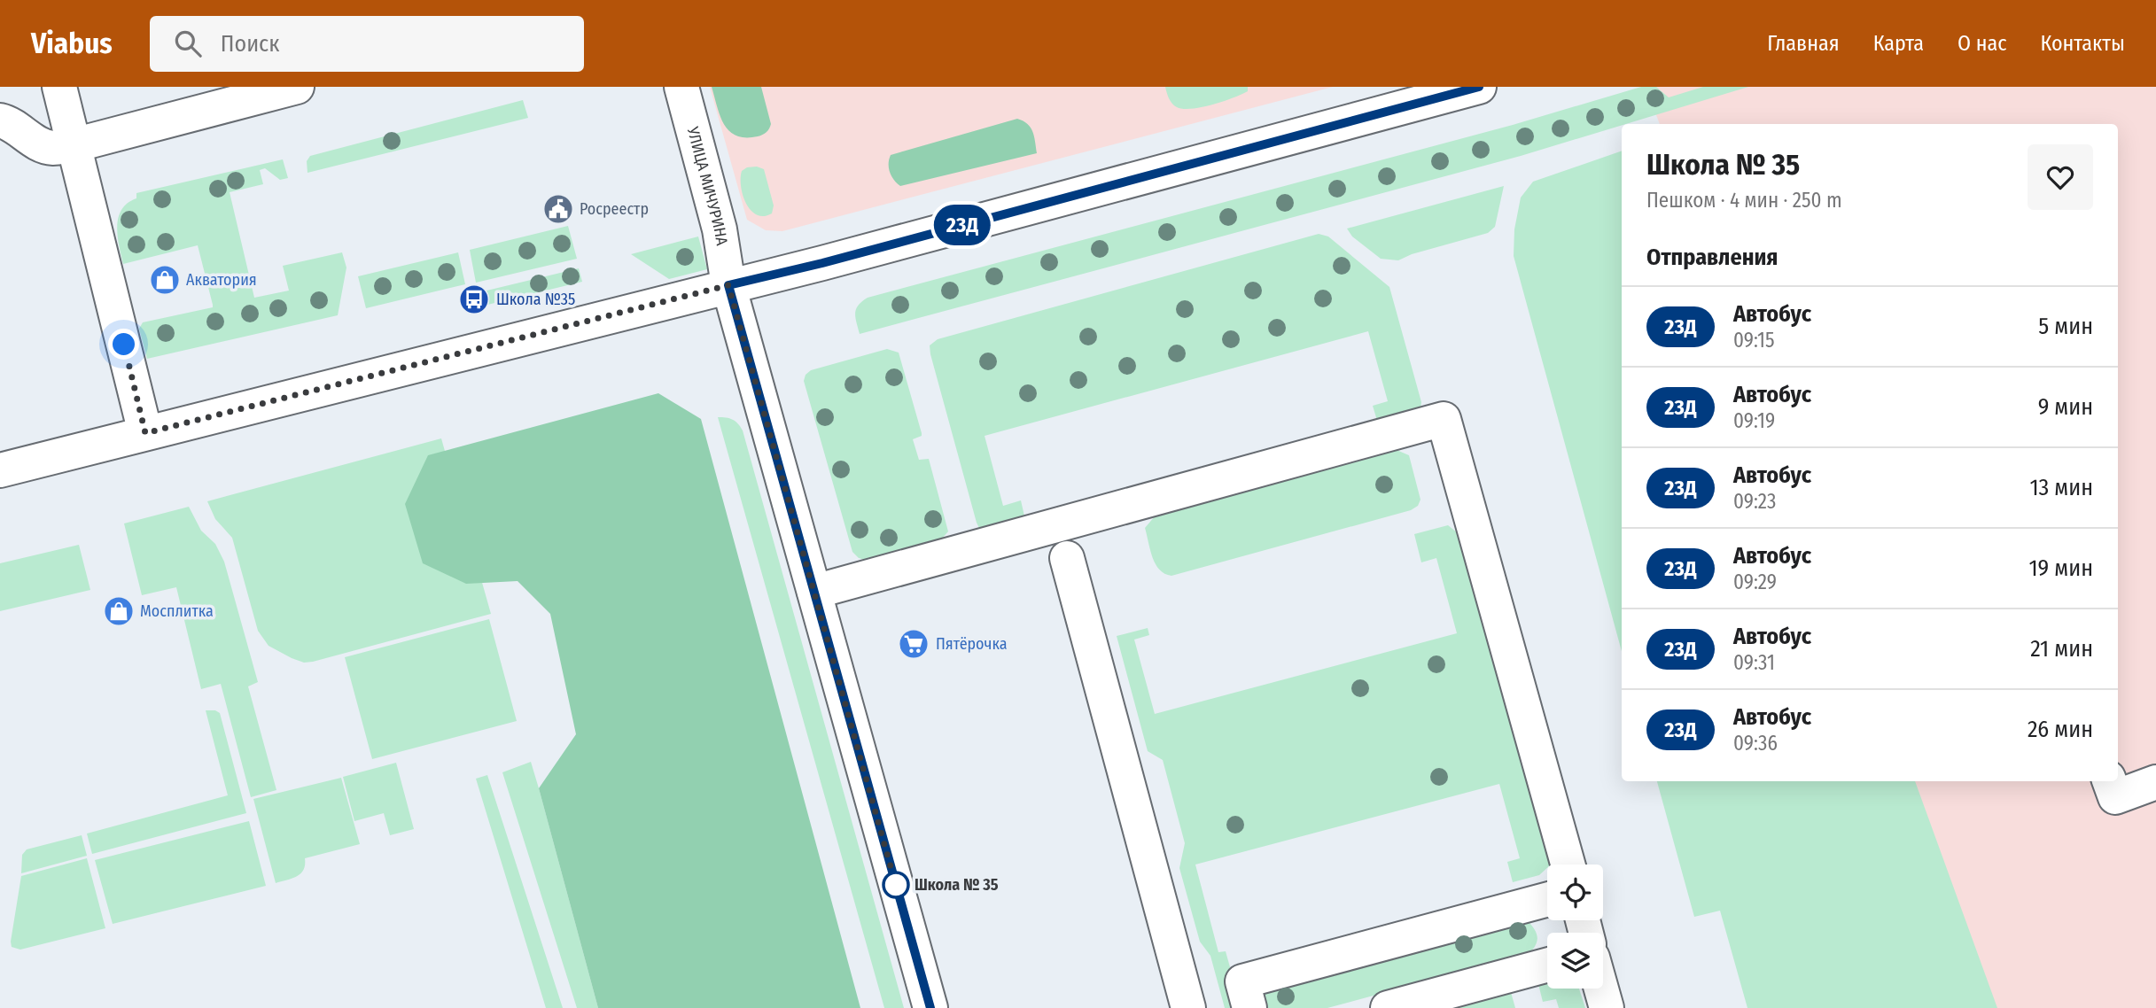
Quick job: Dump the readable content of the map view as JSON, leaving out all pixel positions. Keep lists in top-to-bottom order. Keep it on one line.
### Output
{"streets":{"main road":["УЛИЦА МИЧУРИНА"]},"places":{"public building":["Росреестр"],"shop":["Акватория","Мосплитка"],"bus stop":["Школа №35"],"supermarket":["Пятёрочка"],"other":["Школа № 35"]},"lines":["bus line 23Д"],"page":{"header":"Viabus","search":"Поиск","nav":["Главная","Карта","О нас","Контакты"],"on_map":"23Д","heading":[["Школа № 35","Пешком · 4 мин · 250 m"],"Отправления"],"list":[{"mark":"23Д","name":"Автобус","note":"09:15","value":"5 мин"},{"mark":"23Д","name":"Автобус","note":"09:19","value":"9 мин"},{"mark":"23Д","name":"Автобус","note":"09:23","value":"13 мин"},{"mark":"23Д","name":"Автобус","note":"09:29","value":"19 мин"},{"mark":"23Д","name":"Автобус","note":"09:31","value":"21 мин"},{"mark":"23Д","name":"Автобус","note":"09:36","value":"26 мин"}]}}
